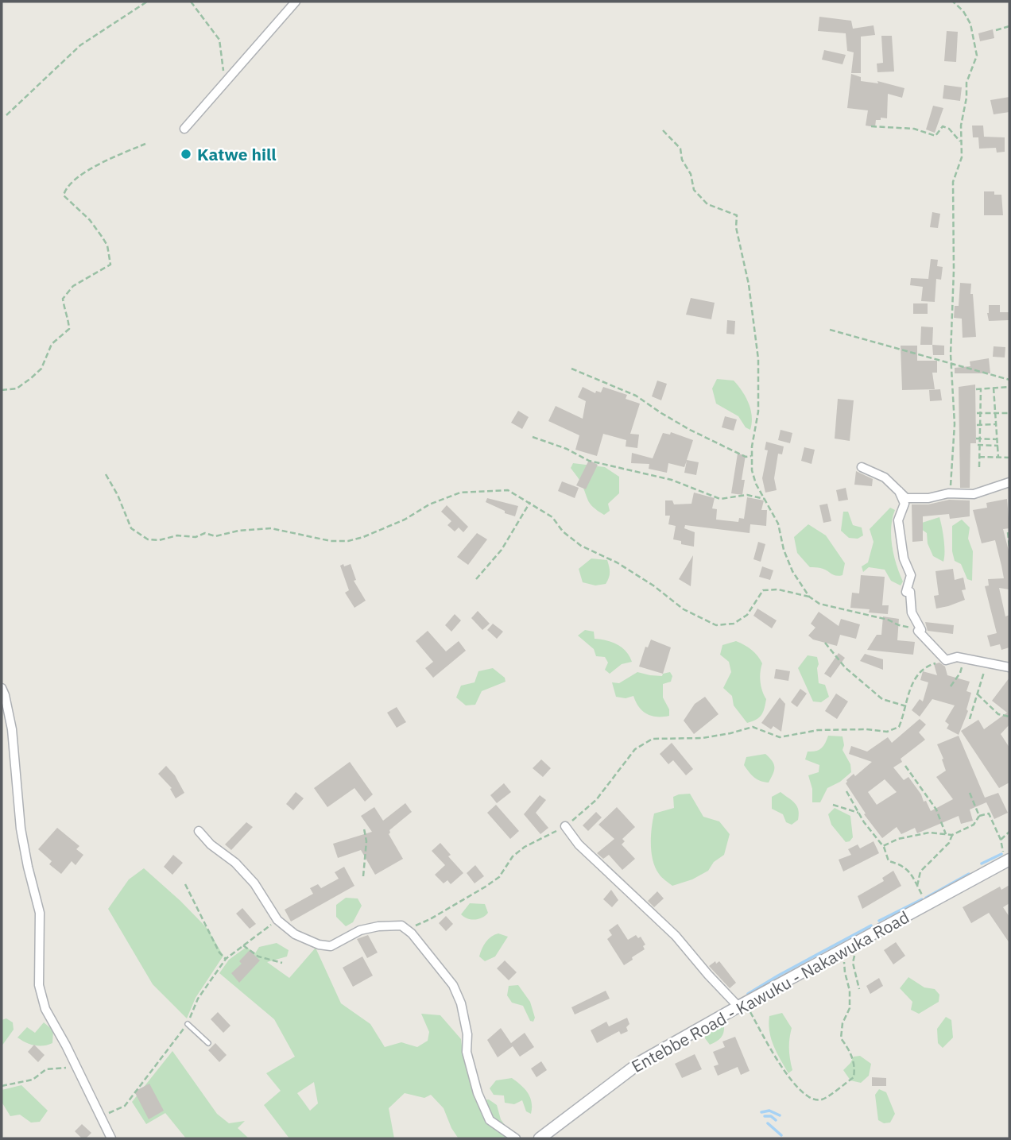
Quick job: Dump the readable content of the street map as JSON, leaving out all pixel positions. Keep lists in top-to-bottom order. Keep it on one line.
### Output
{"streets":{"main road":["Entebbe Road - Kawuku - Nakawuka Road"]},"places":["Katwe hill"]}
